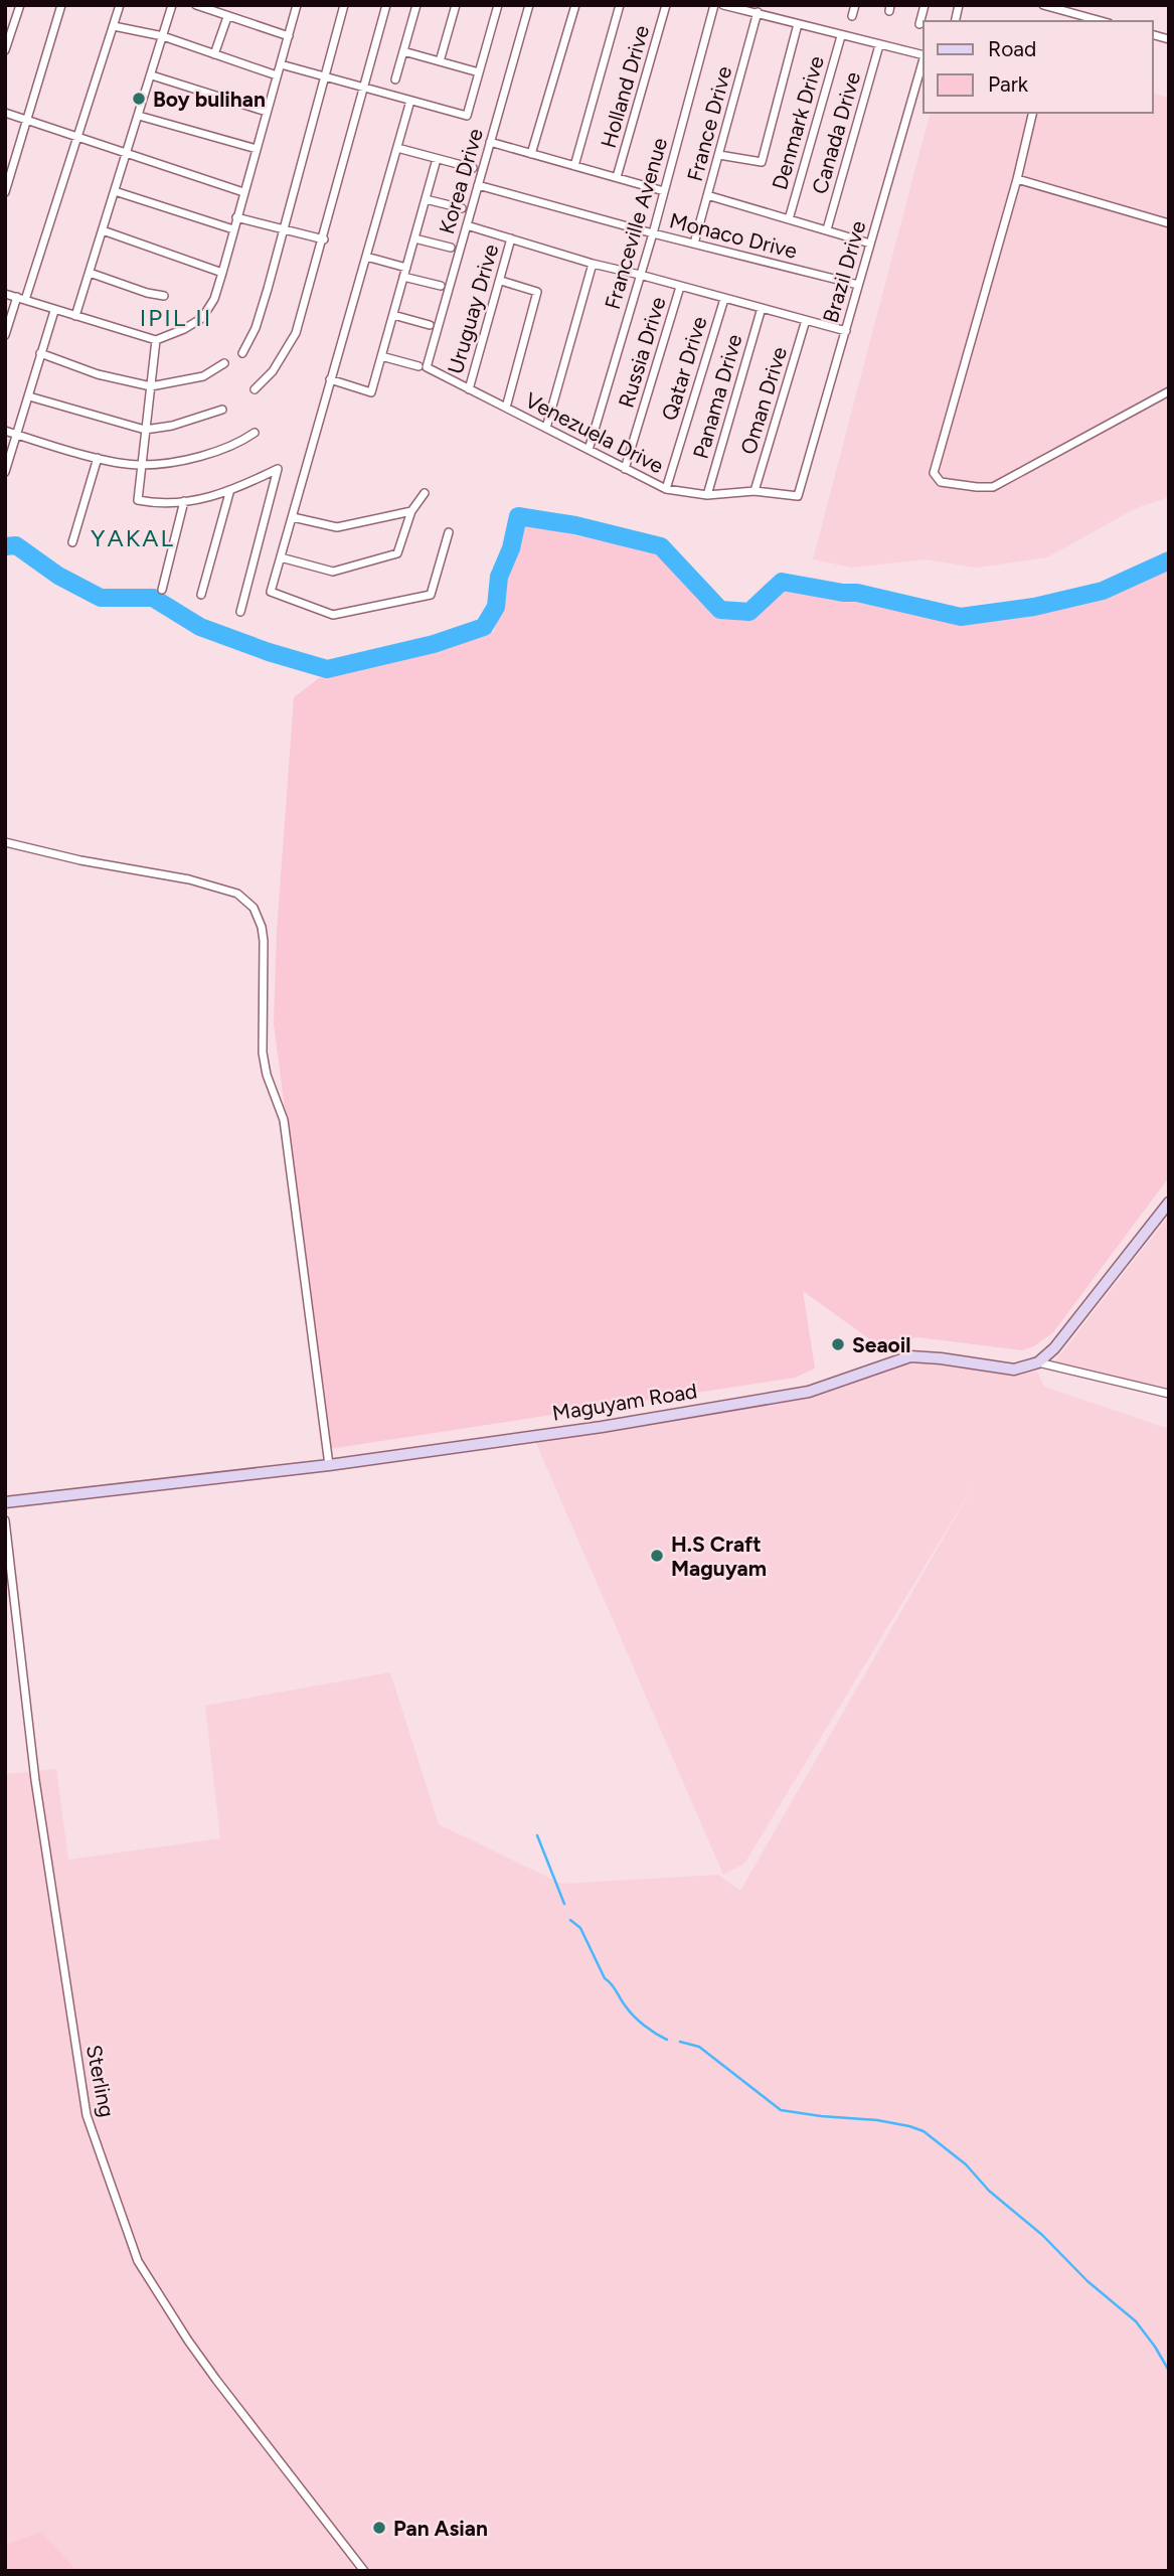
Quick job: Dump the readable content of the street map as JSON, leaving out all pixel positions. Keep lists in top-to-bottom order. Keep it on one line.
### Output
{"streets":{"main road":["Maguyam Road"],"street":["Holland Drive","Denmark Drive","France Drive","Canada Drive","Korea Drive","Franceville Avenue","Monaco Drive","Brazil Drive","Uruguay Drive","Russia Drive","Qatar Drive","Panama Drive","Oman Drive","Venezuela Drive","Sterling"]},"crossings":[["France Drive","Monaco Drive"],["Korea Drive","Monaco Drive"],["Korea Drive","Venezuela Drive"],["Franceville Avenue","Monaco Drive"],["Franceville Avenue","Venezuela Drive"],["Monaco Drive","Brazil Drive"],["Brazil Drive","Venezuela Drive"],["Uruguay Drive","Venezuela Drive"],["Russia Drive","Venezuela Drive"],["Qatar Drive","Venezuela Drive"],["Panama Drive","Venezuela Drive"],["Oman Drive","Venezuela Drive"]],"districts":["IPIL II","YAKAL"],"places":["Boy bulihan","Seaoil","H.S Craft Maguyam","Pan Asian"],"legend":["Road","Park"]}
